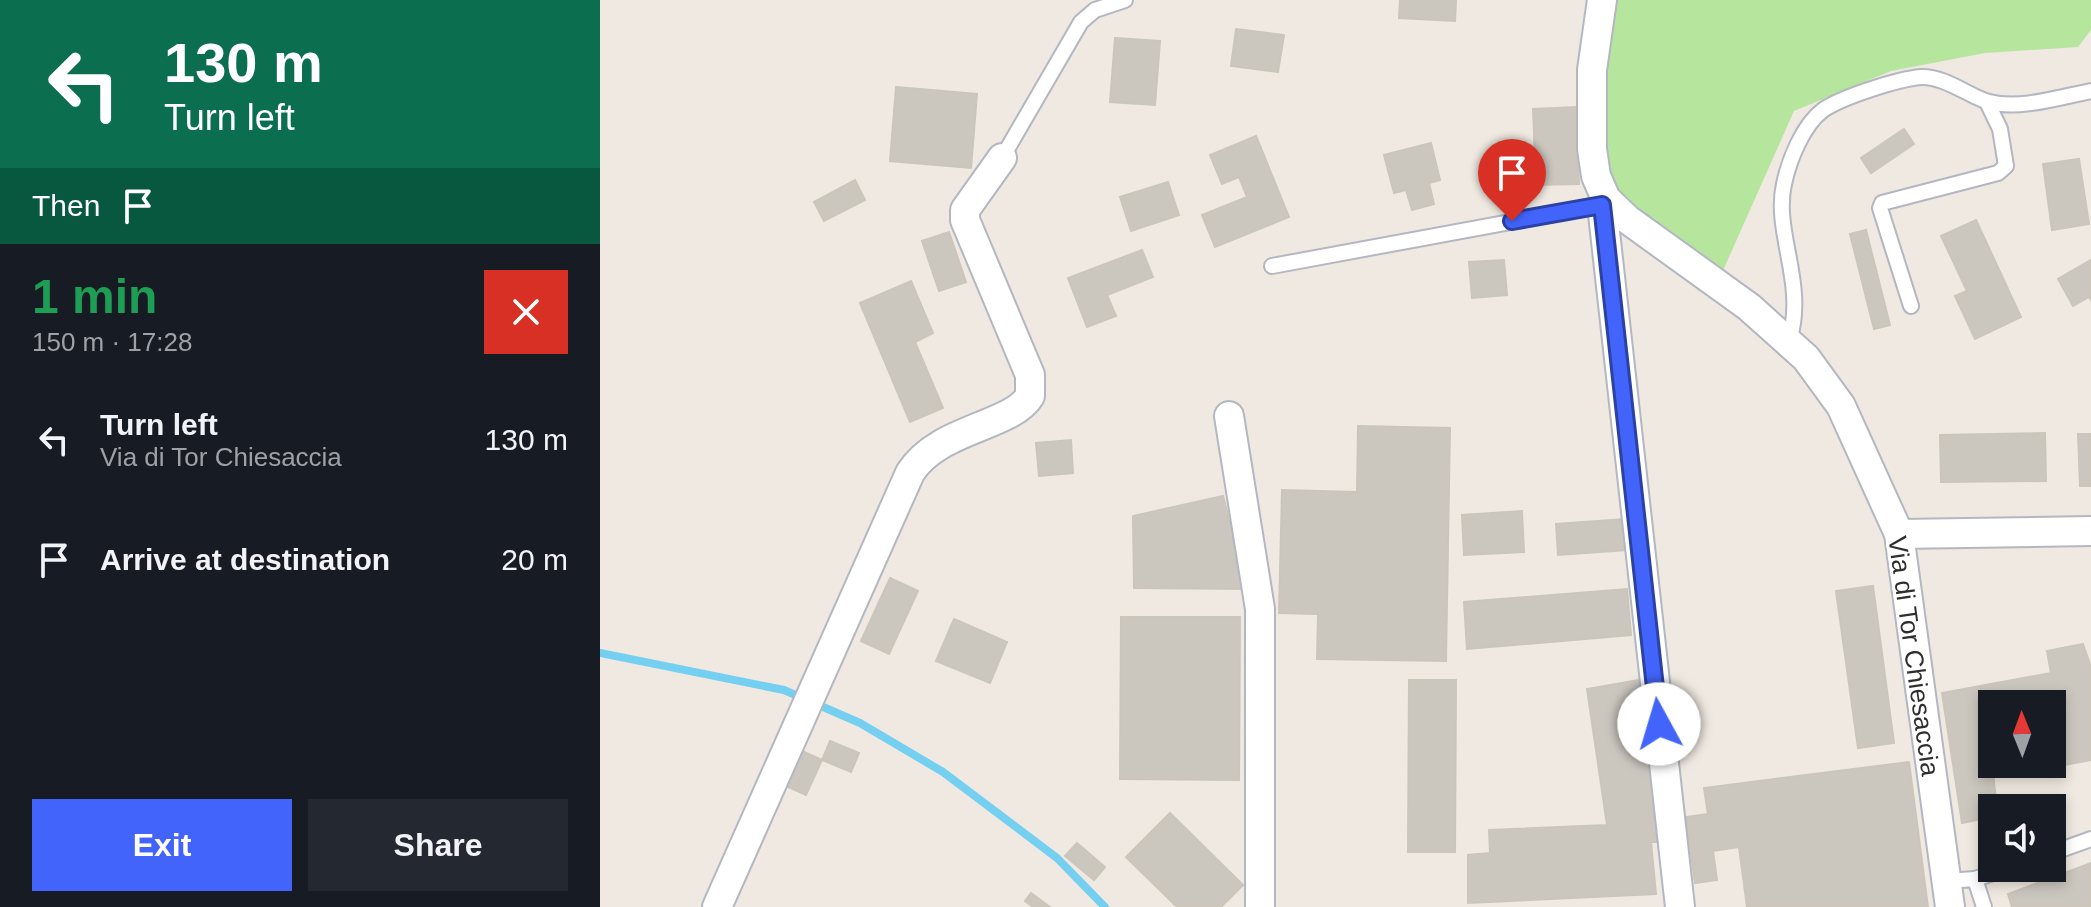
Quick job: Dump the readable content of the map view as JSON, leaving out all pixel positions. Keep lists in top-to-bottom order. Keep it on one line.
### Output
{"streets":{"street":["Via di Tor Chiesaccia"]},"north":"top","page":{"turn":["130 m","Turn left"],"then":"Then","heading":["1 min","150 m · 17:28"],"list":[{"name":"Turn left","note":"Via di Tor Chiesaccia","value":"130 m"},{"name":"Arrive at destination","value":"20 m"}],"buttons":["Exit","Share"]}}
